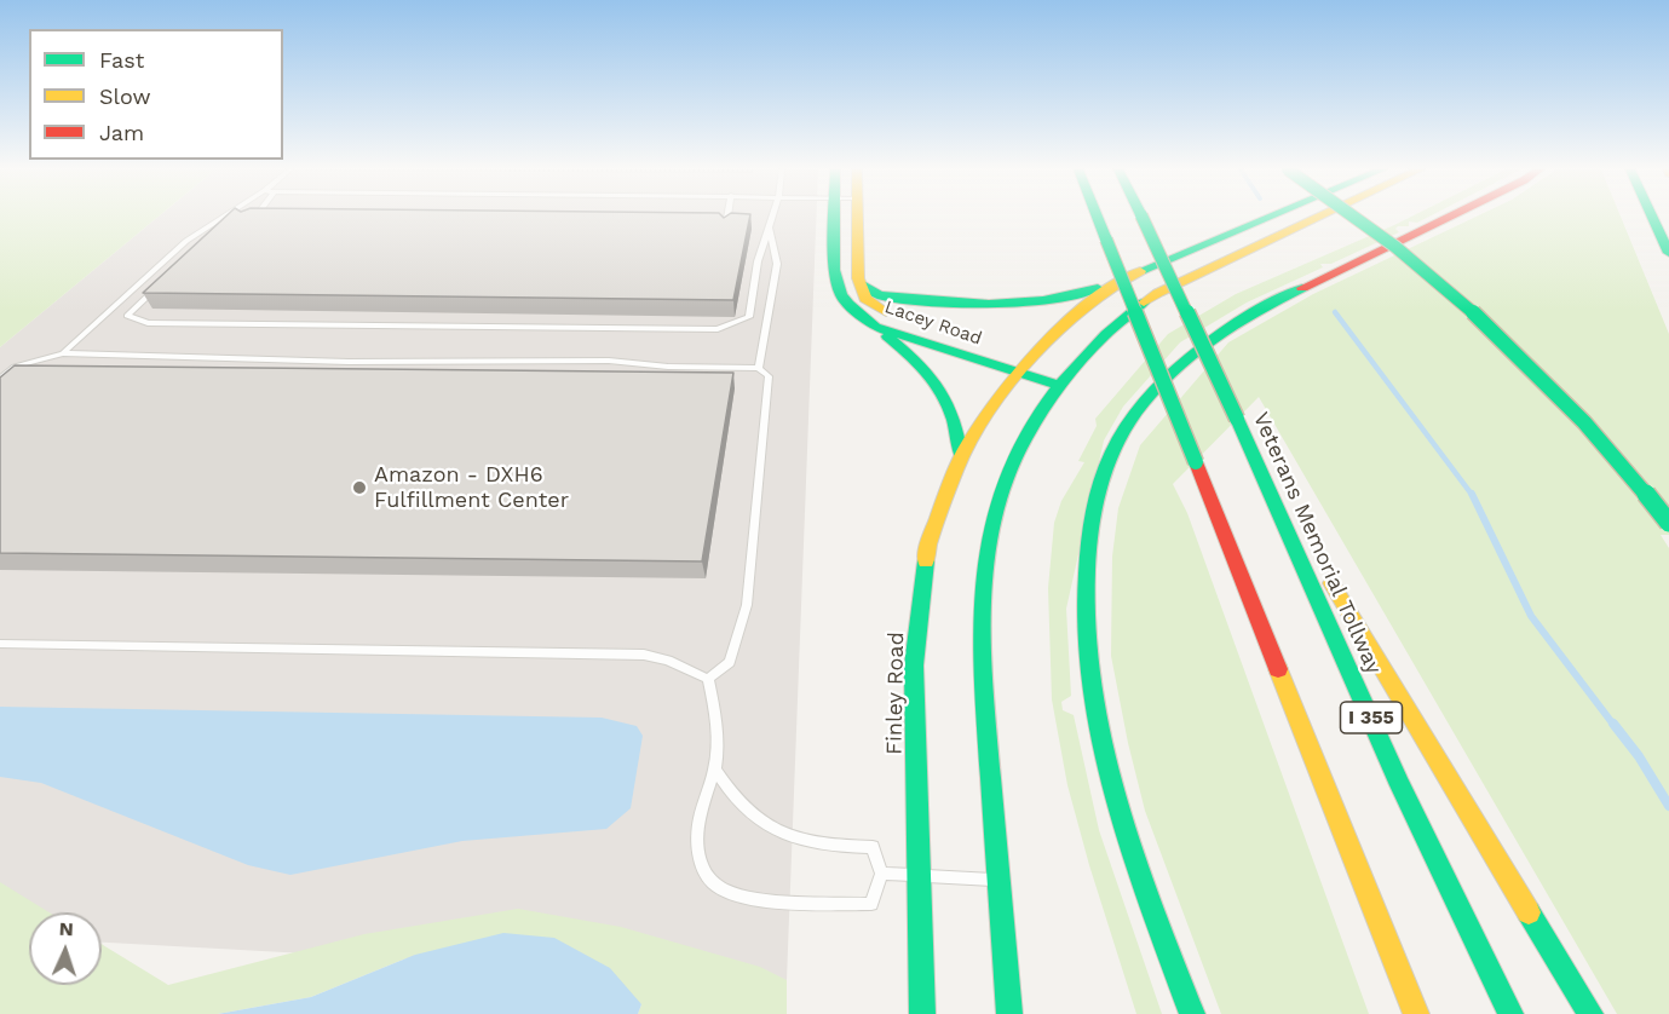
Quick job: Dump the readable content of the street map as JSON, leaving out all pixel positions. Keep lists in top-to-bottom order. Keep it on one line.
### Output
{"streets":{"main road":["Lacey Road","Veterans Memorial Tollway","Finley Road","I 355"]},"crossings":[["Lacey Road","Finley Road"]],"places":["Amazon - DXH6 Fulfillment Center"],"legend":["Fast","Slow","Jam"],"north":"top"}
